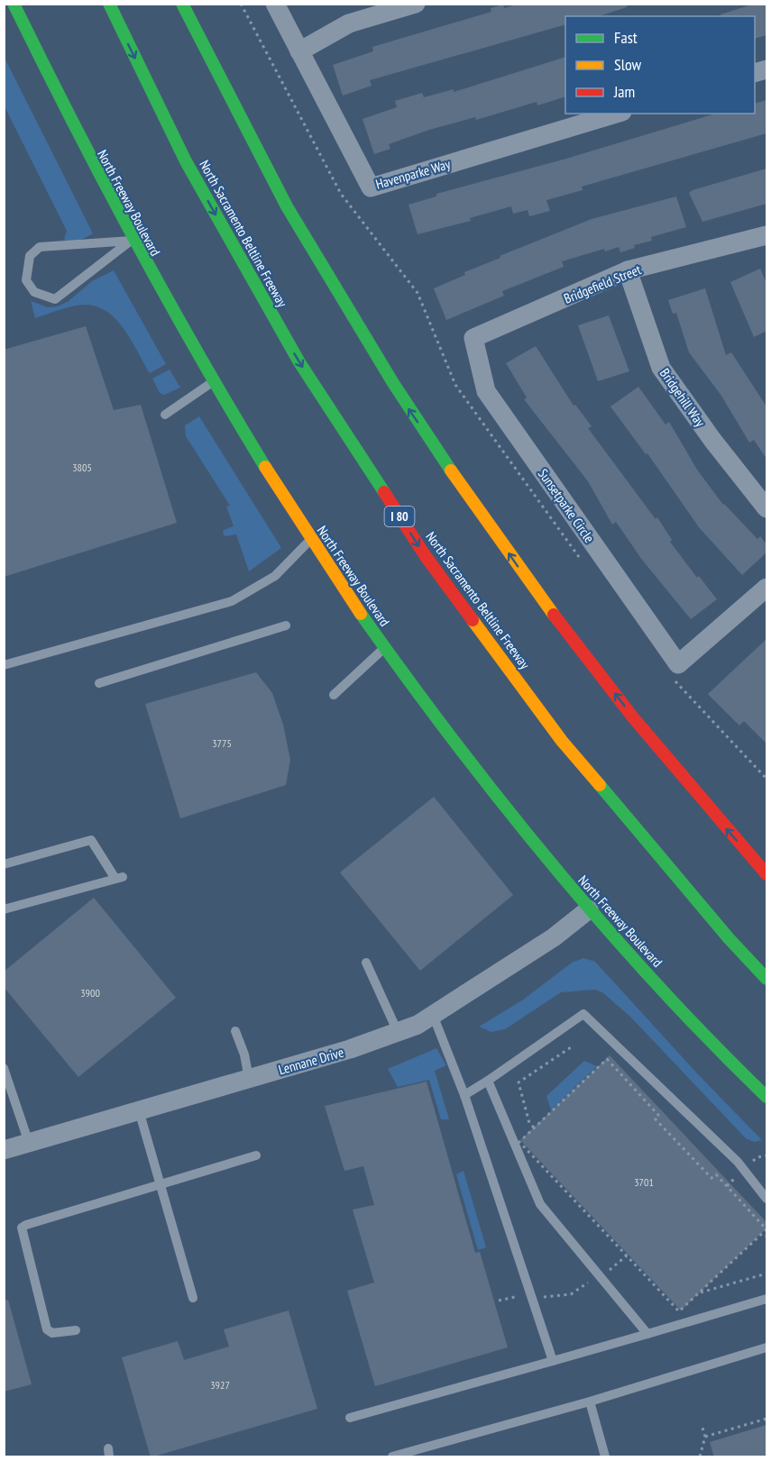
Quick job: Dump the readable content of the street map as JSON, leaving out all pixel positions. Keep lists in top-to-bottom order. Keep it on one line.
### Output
{"streets":{"main road":["North Freeway Boulevard","North Sacramento Beltline Freeway","I 80"],"street":["Havenparke Way","Bridgefield Street","Bridgehill Way","Sunsetparke Circle","Lennane Drive"]},"crossings":[["North Freeway Boulevard","Lennane Drive"],["Bridgefield Street","Bridgehill Way"],["Bridgefield Street","Sunsetparke Circle"]],"house_numbers":["3805","3775","3900","3701","3927"],"legend":["Fast","Slow","Jam"]}
